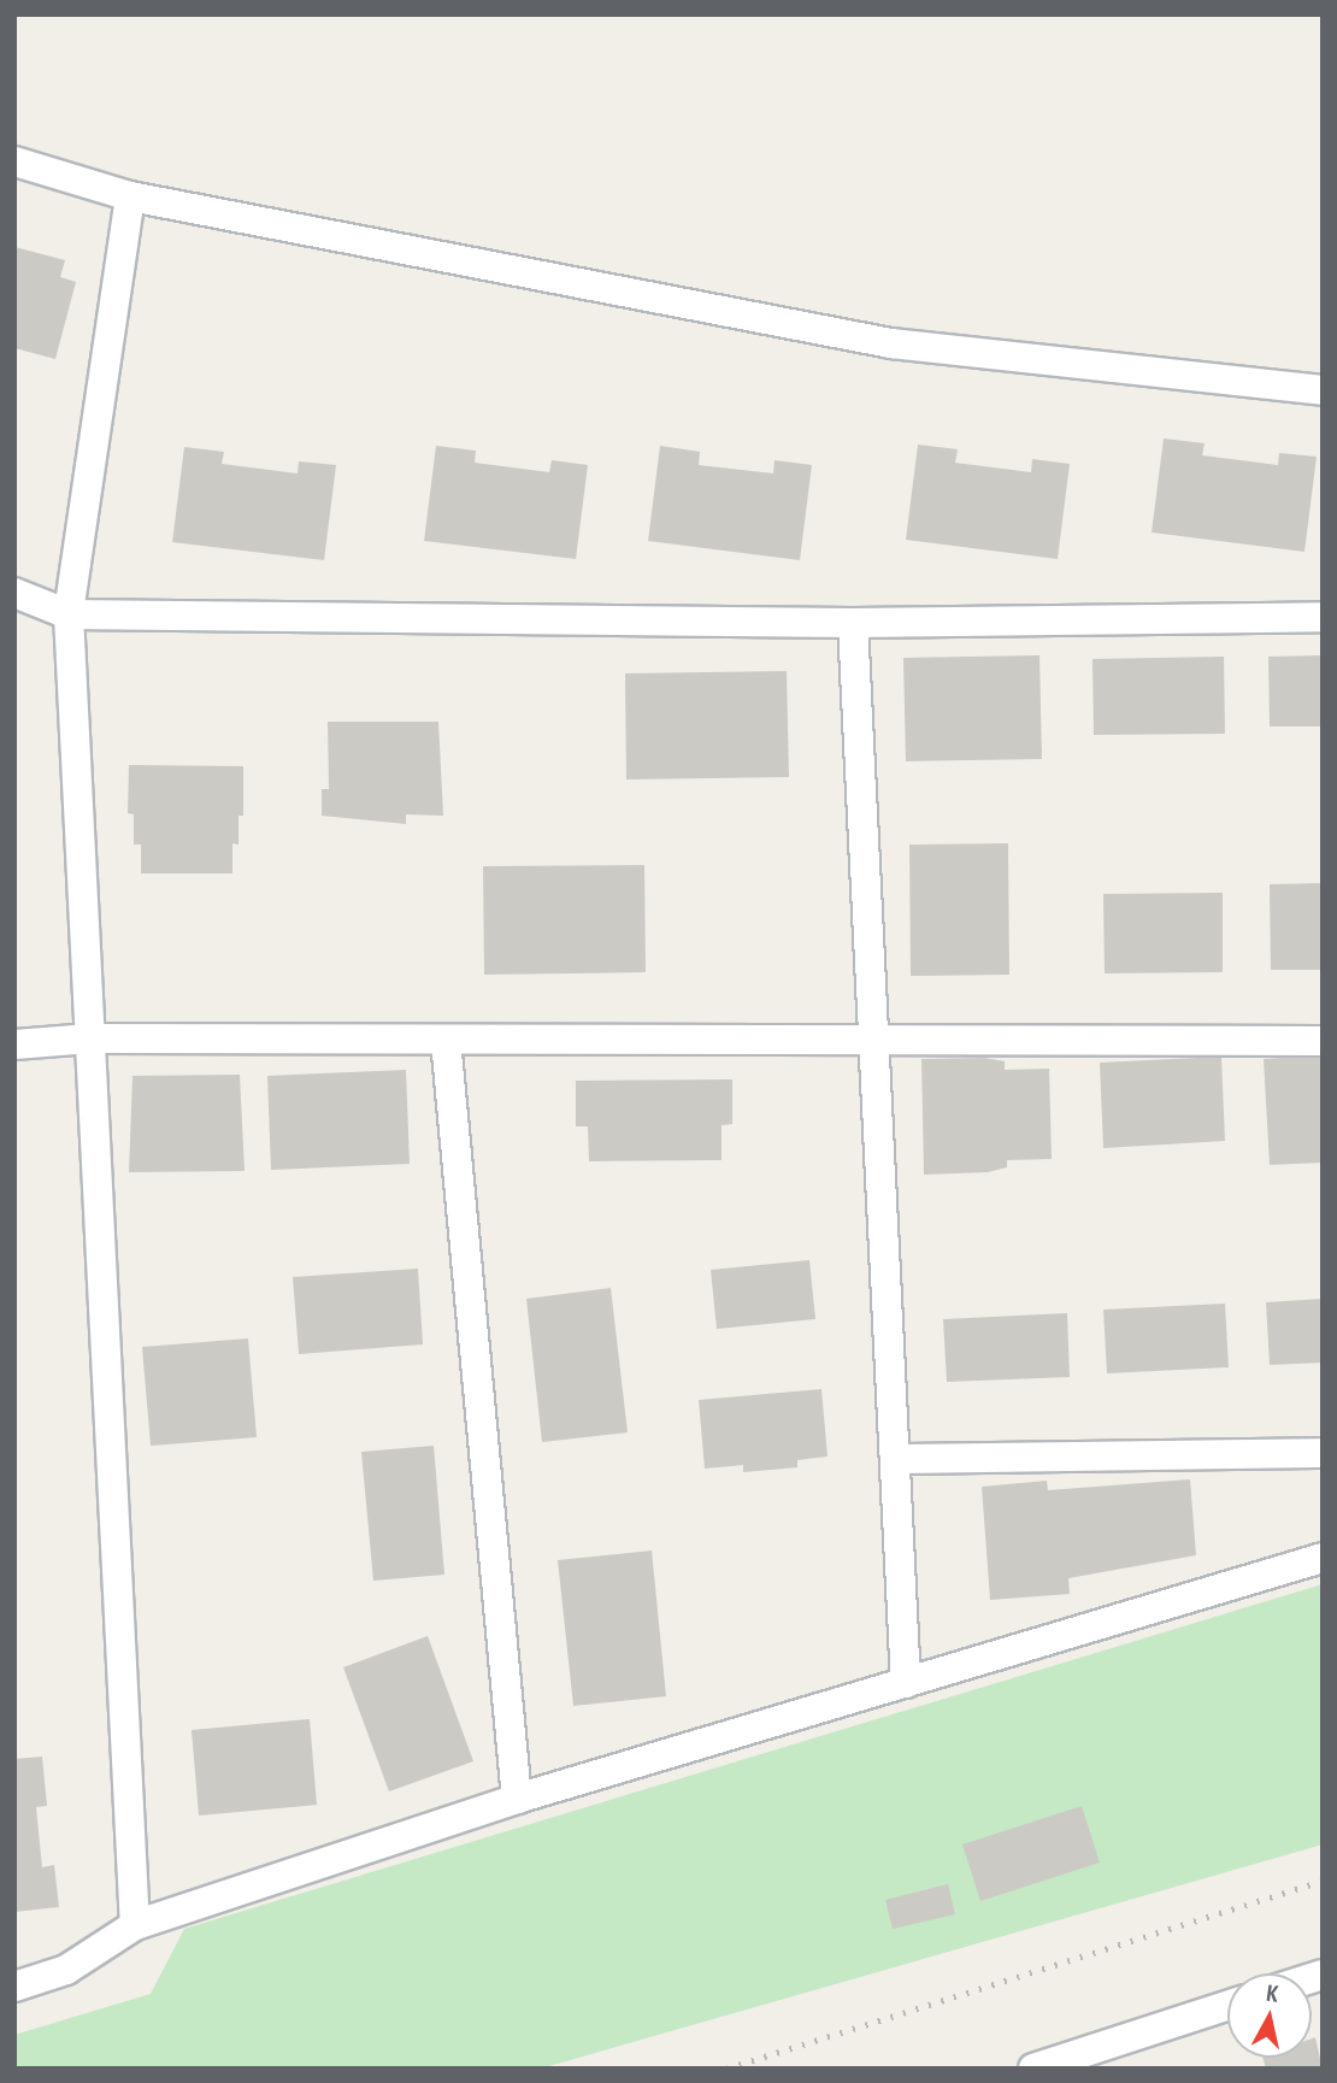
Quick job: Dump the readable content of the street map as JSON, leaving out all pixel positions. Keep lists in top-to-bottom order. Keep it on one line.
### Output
{"north":"top"}
